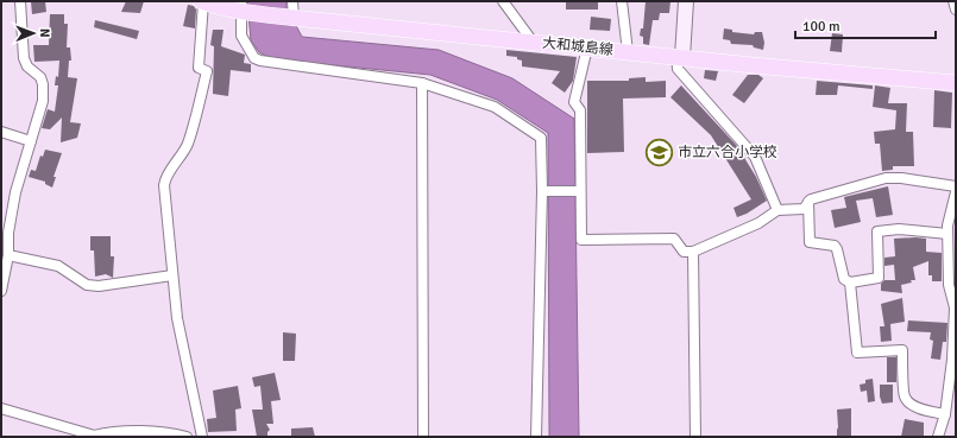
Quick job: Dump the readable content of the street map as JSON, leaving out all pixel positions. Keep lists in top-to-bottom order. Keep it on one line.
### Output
{"streets":{"main road":["大和城島線"]},"places":{"school or university":["市立六合小学校"]},"scale_bar":"100 m","north":"right"}
